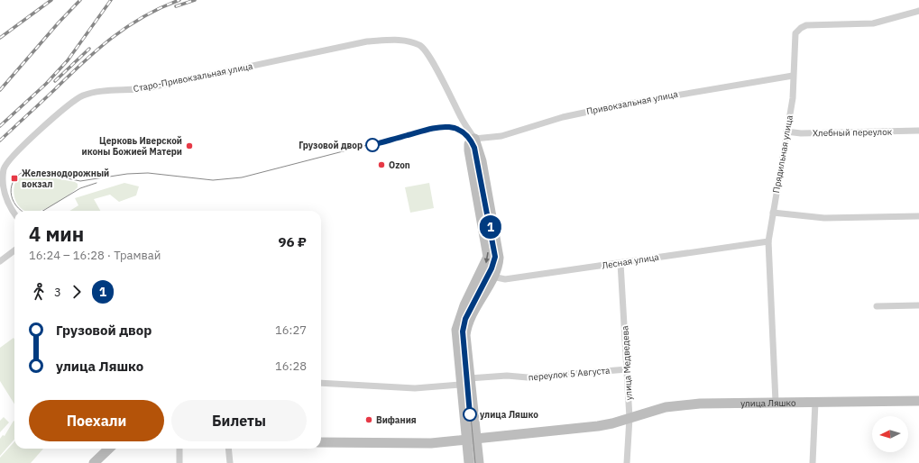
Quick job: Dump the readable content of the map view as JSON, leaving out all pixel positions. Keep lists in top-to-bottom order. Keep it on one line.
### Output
{"streets":{"street":["Старо-Привокзальная улица","Привокзальная улица","Хлебный переулок","Прядильная улица","Лесная улица","улица Медведева","переулок 5 Августа","улица Ляшко"]},"crossings":[["Старо-Привокзальная улица","Привокзальная улица"],["Привокзальная улица","Прядильная улица"],["Хлебный переулок","Прядильная улица"],["Прядильная улица","Лесная улица"],["Прядильная улица","улица Ляшко"],["Лесная улица","улица Медведева"],["улица Медведева","переулок 5 Августа"],["улица Медведева","улица Ляшко"]],"places":{"other":["Грузовой двор","Церковь Иверской иконы Божией Матери","Ozon","улица Ляшко","Вифания"],"transit":["Железнодорожный вокзал"]},"lines":["tram line 1"],"north":"left","page":{"on_map":"1","heading":["4 мин","16:24 – 16:28 · Трамвай","96 ₽"],"legs":["3","1"],"list":[{"name":"Грузовой двор","value":"16:27"},{"name":"улица Ляшко","value":"16:28"}],"buttons":["Поехали","Билеты"]}}
